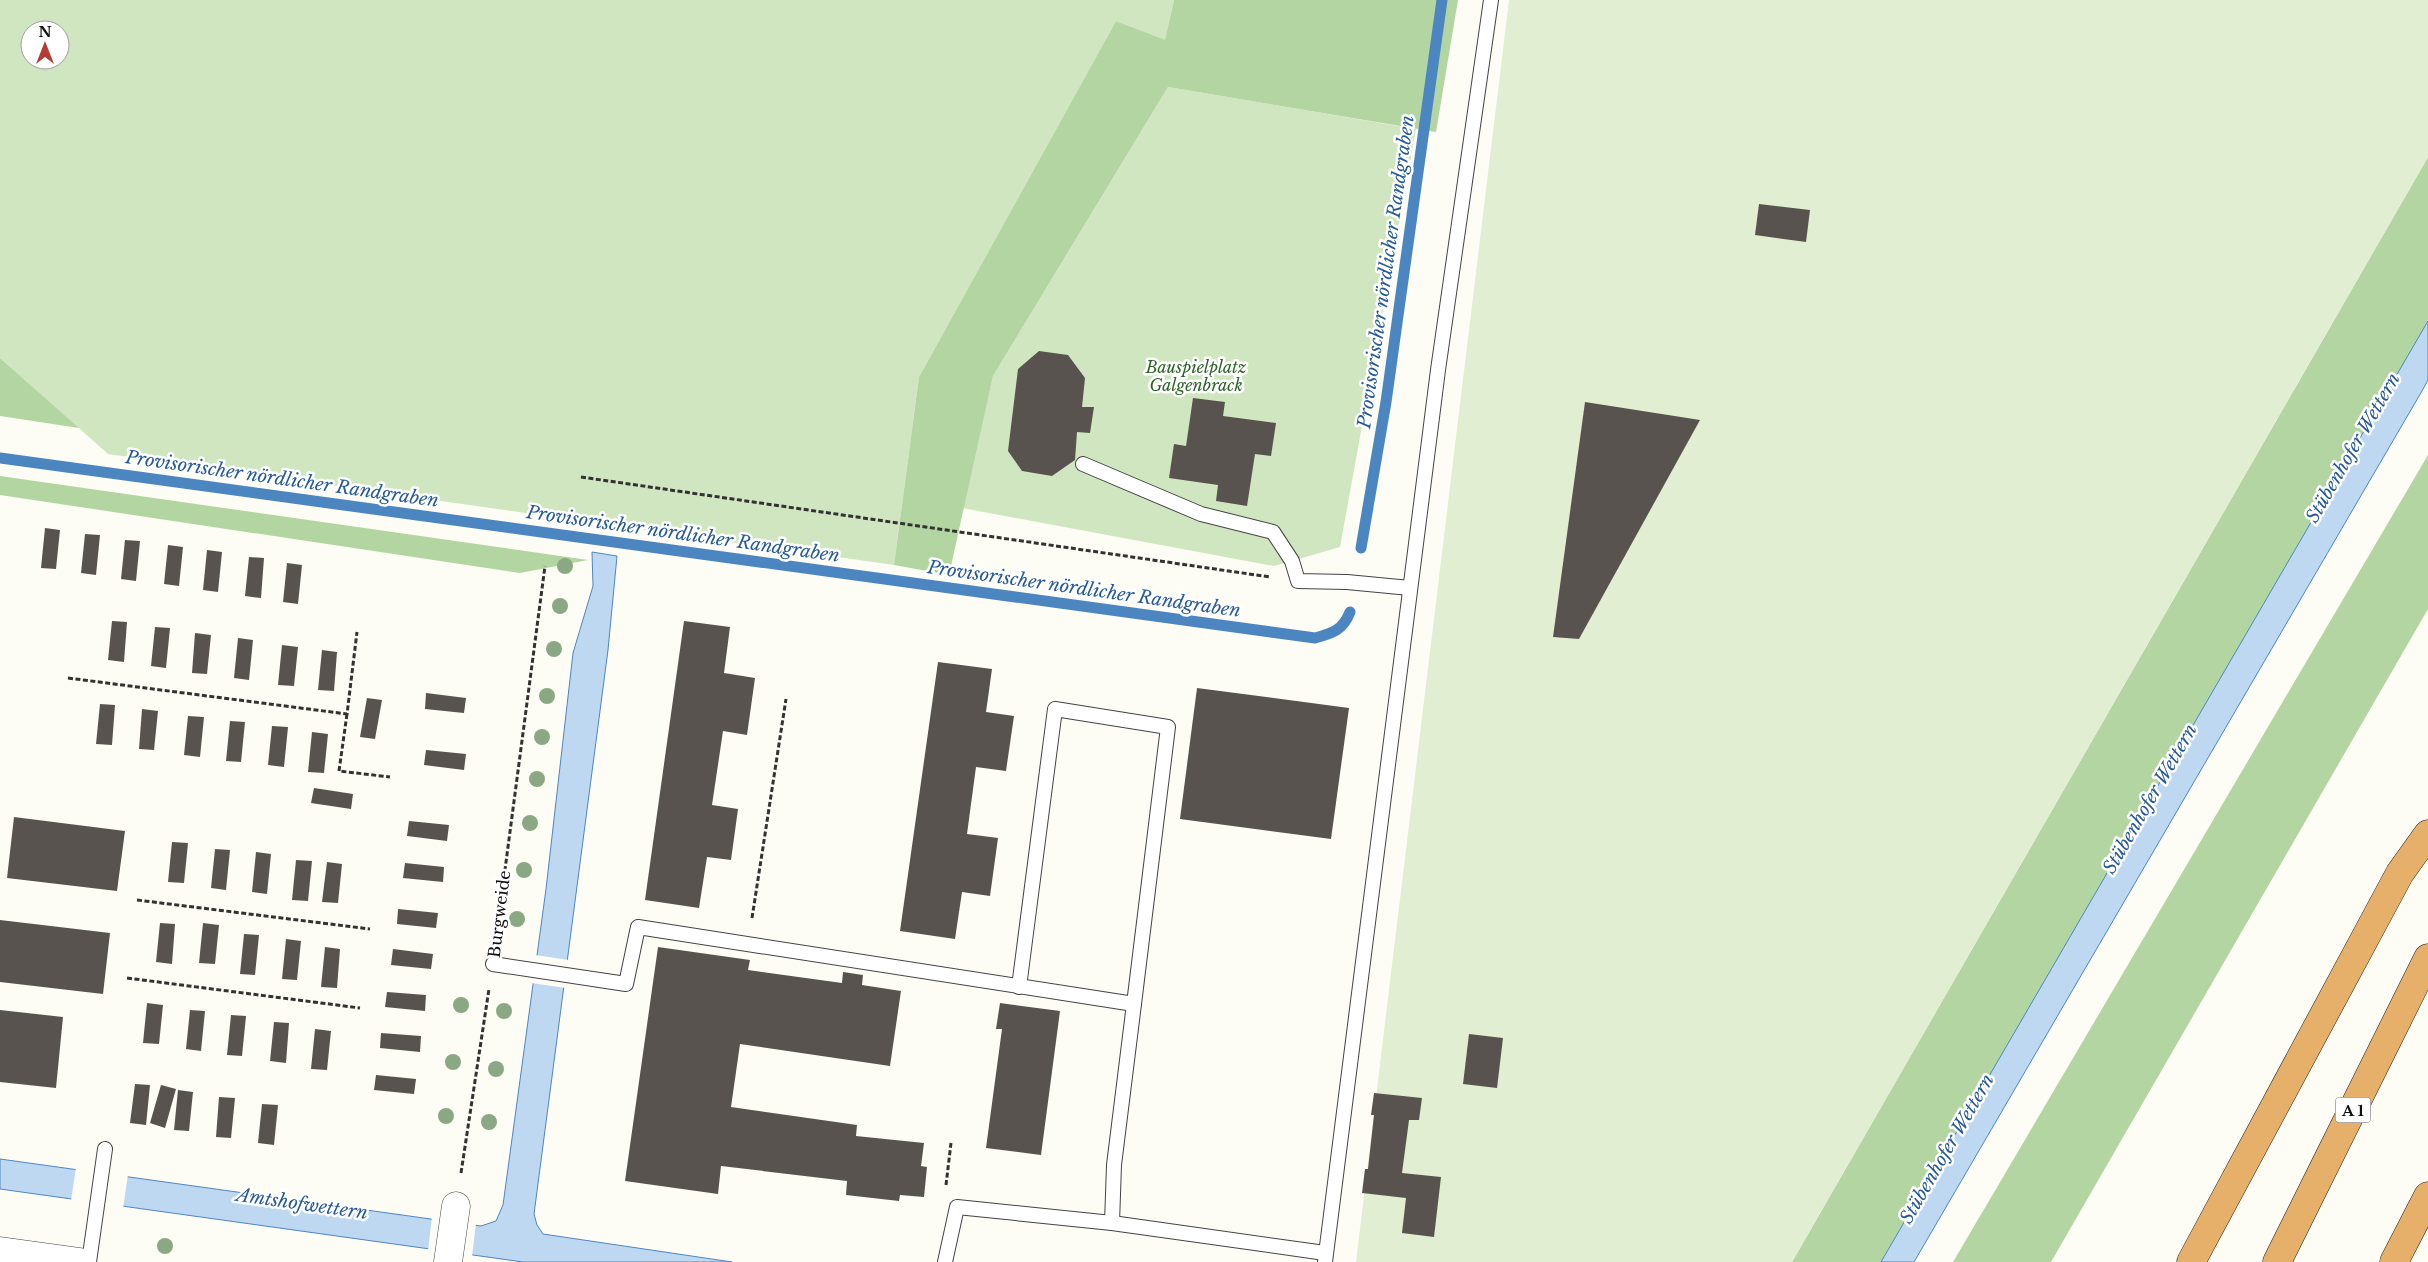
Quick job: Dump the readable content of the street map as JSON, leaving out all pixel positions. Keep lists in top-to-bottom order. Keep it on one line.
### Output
{"streets":{"highway":["A 1"],"path":["Burgweide"]},"water":["Provisorischer nördlicher Randgraben","Stübenhofer Wettern","Amtshofwettern"],"parks":["Bauspielplatz Galgenbrack"],"north":"top"}
